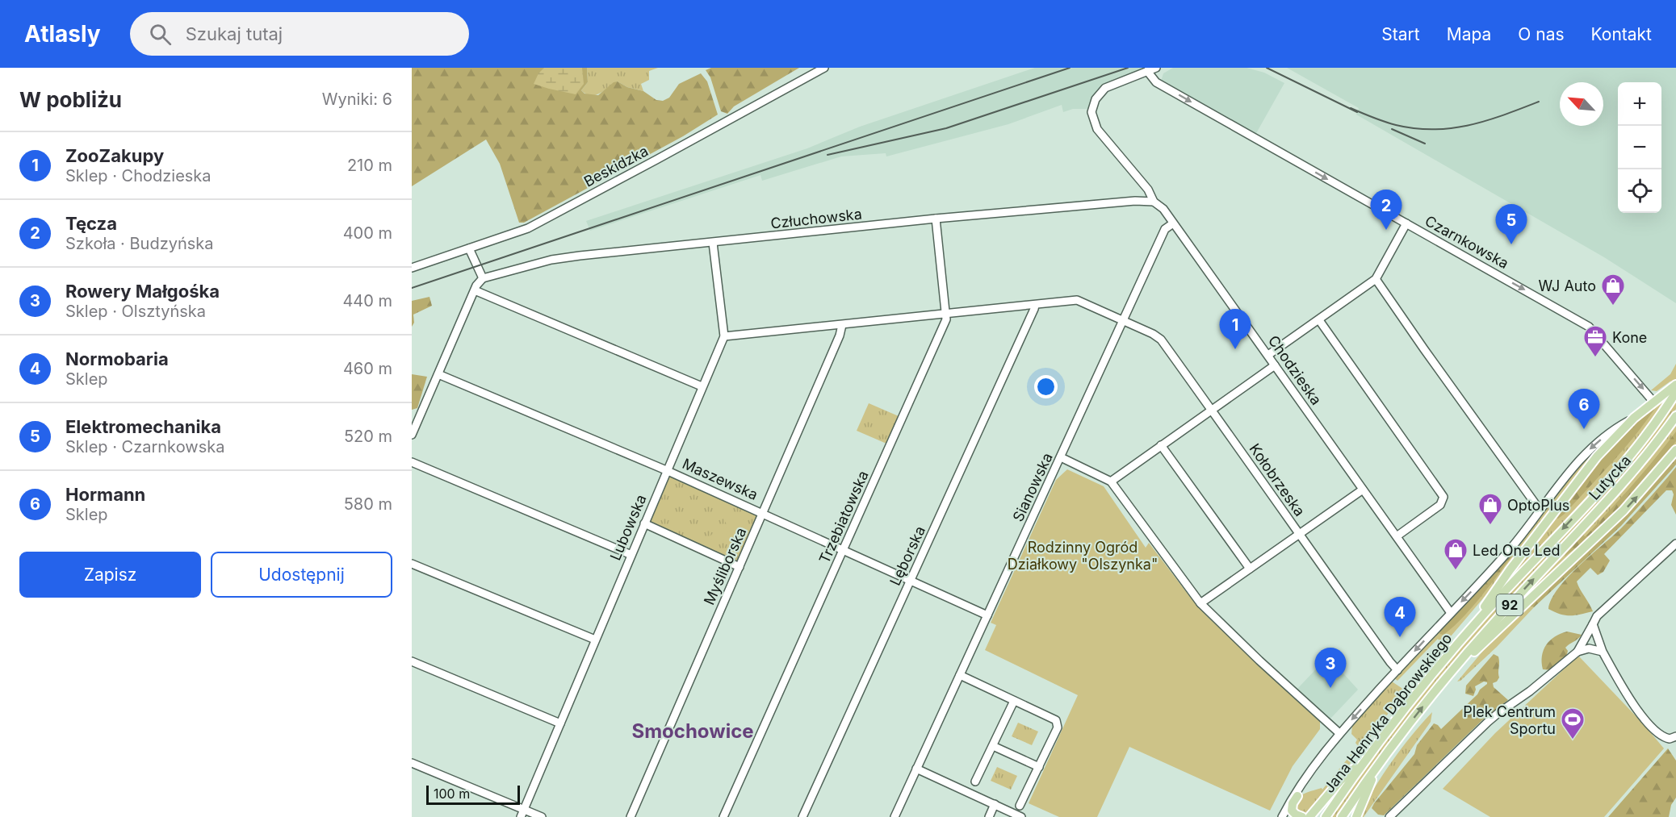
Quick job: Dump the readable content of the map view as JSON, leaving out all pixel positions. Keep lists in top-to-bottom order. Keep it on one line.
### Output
{"streets":{"main road":["Lutycka","92","Jana Henryka Dąbrowskiego"],"street":["Beskidzka","Człuchowska","Czarnkowska","Chodzieska","Maszewska","Kołobrzeska","Sianowska","Trzebiatowska","Lubowska","Lęborska","Myśliborska"]},"crossings":[["Człuchowska","Chodzieska"],["Człuchowska","Trzebiatowska"],["Czarnkowska","Chodzieska"],["Chodzieska","Sianowska"],["Chodzieska","Jana Henryka Dąbrowskiego"],["Lutycka","Jana Henryka Dąbrowskiego"],["Maszewska","Sianowska"],["Maszewska","Trzebiatowska"],["Maszewska","Lubowska"],["Maszewska","Lęborska"],["Maszewska","Myśliborska"],["Kołobrzeska","Sianowska"],["Kołobrzeska","Trzebiatowska"],["Kołobrzeska","Lubowska"],["Kołobrzeska","Lęborska"],["Kołobrzeska","Myśliborska"],["Kołobrzeska","Jana Henryka Dąbrowskiego"]],"one_way":["Czarnkowska"],"districts":["Smochowice"],"parks":["Rodzinny Ogród Działkowy \"Olszynka\""],"places":{"shop":["WJ Auto","OptoPlus","Led One Led"],"office":["Kone"],"sports":["Plek Centrum Sportu"]},"scale_bar":"100 m","north":"top left","page":{"header":"Atlasly","search":"Szukaj tutaj","nav":["Start","Mapa","O nas","Kontakt"],"heading":["W pobliżu","Wyniki: 6"],"map_buttons":["+","−"],"list":[{"mark":"1","name":"ZooZakupy","note":"Sklep · Chodzieska","value":"210 m"},{"mark":"2","name":"Tęcza","note":"Szkoła · Budzyńska","value":"400 m"},{"mark":"3","name":"Rowery Małgośka","note":"Sklep · Olsztyńska","value":"440 m"},{"mark":"4","name":"Normobaria","note":"Sklep","value":"460 m"},{"mark":"5","name":"Elektromechanika","note":"Sklep · Czarnkowska","value":"520 m"},{"mark":"6","name":"Hormann","note":"Sklep","value":"580 m"}],"pins":["2","5","1","6","4","3"],"buttons":["Zapisz","Udostępnij"],"scale":"100 m"}}
